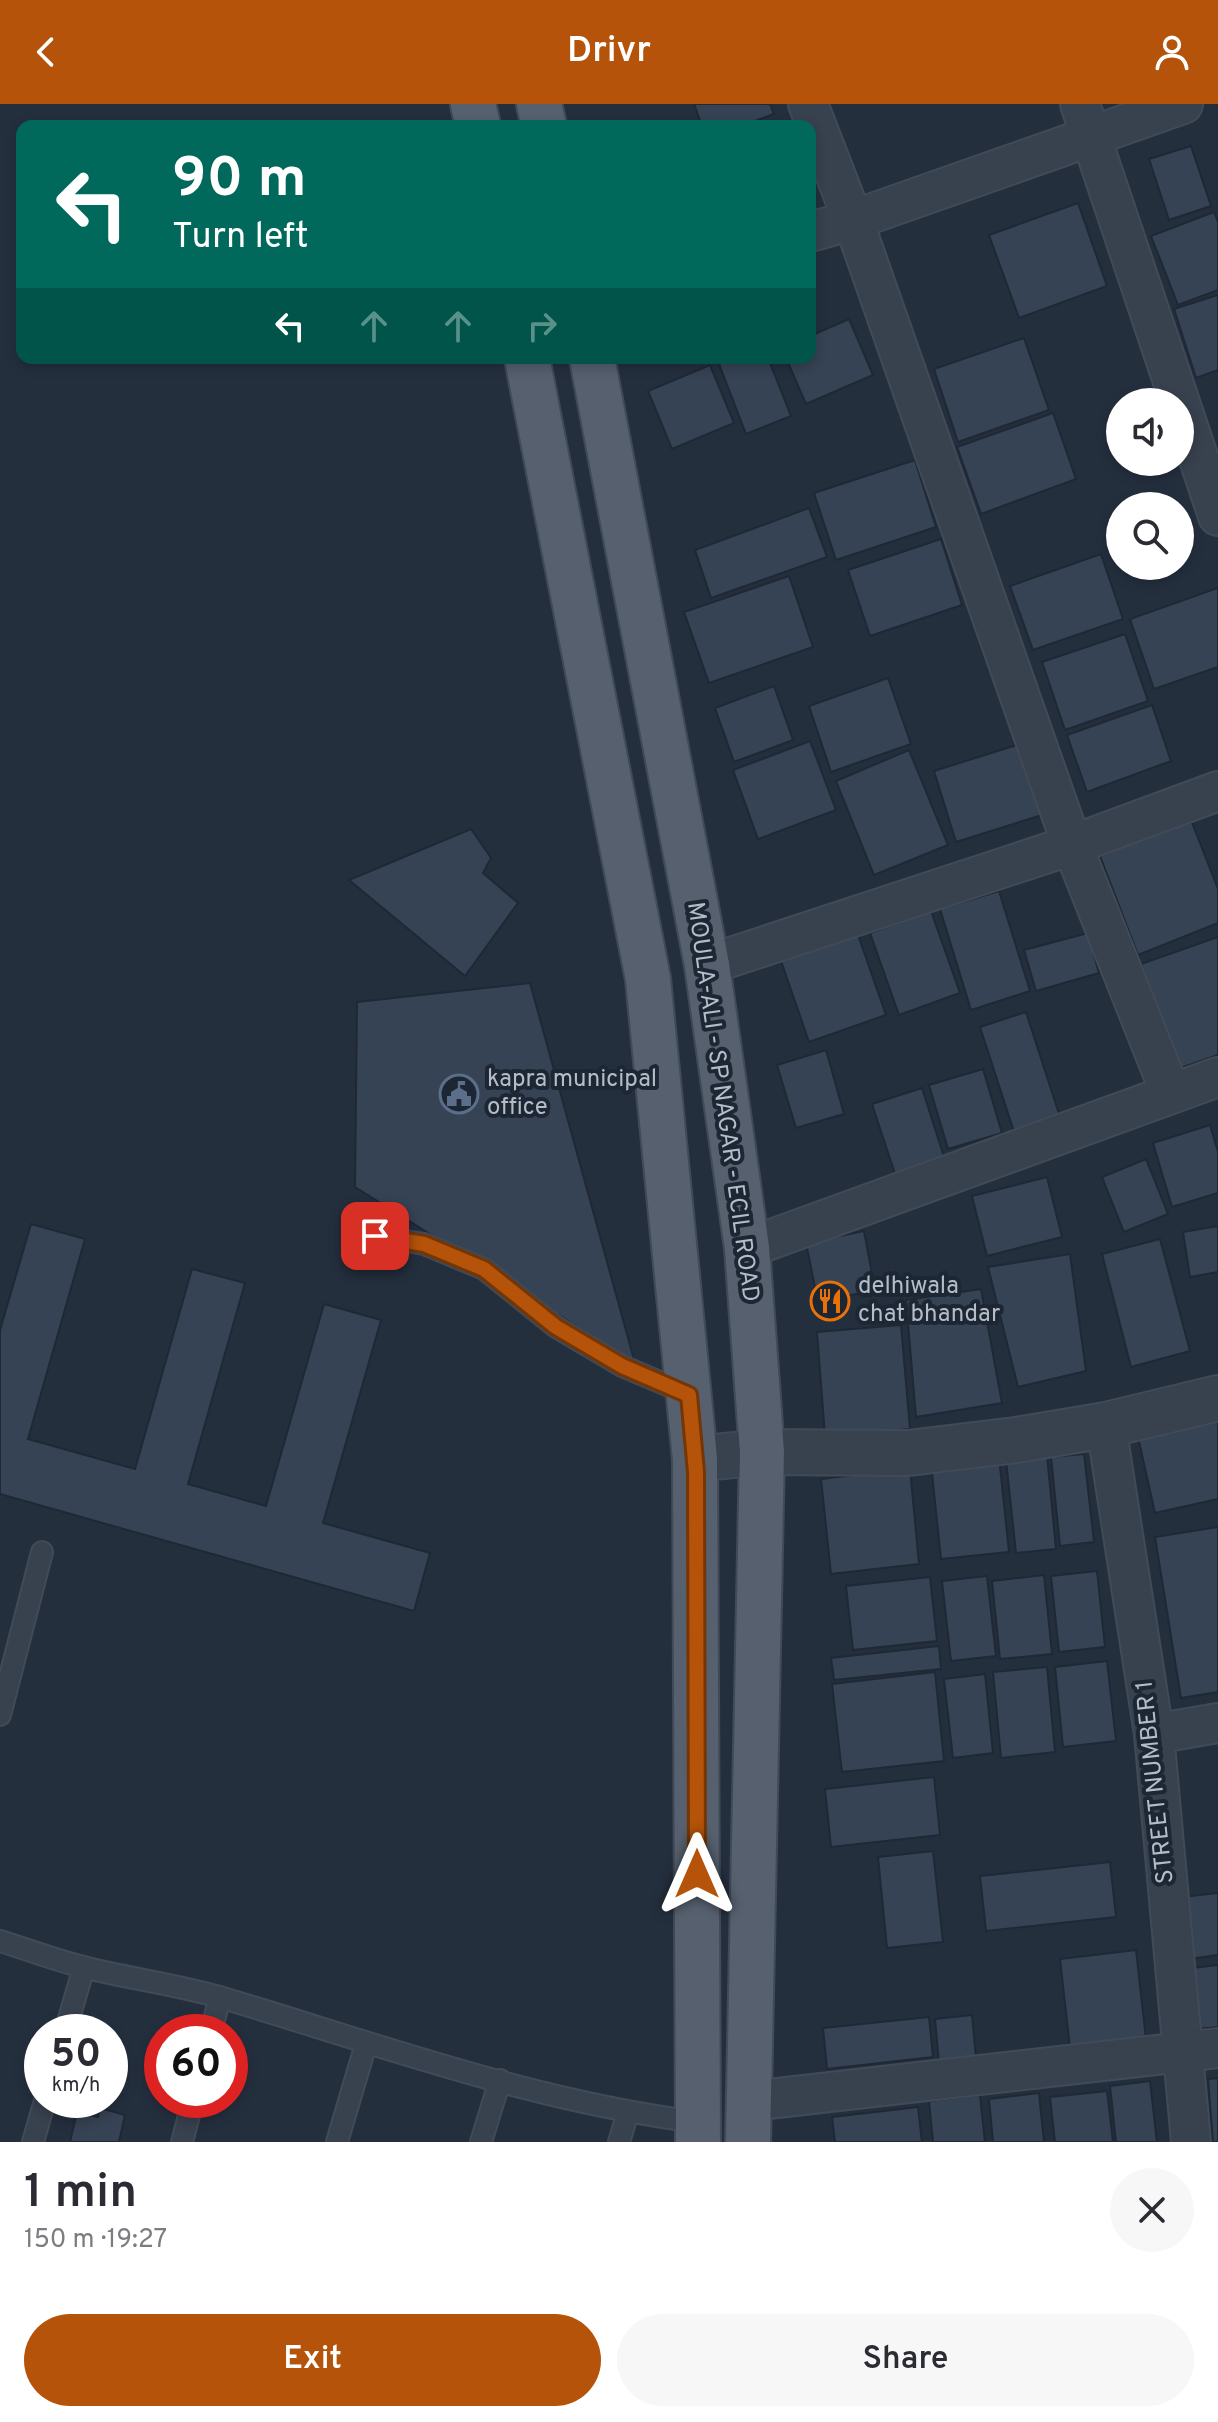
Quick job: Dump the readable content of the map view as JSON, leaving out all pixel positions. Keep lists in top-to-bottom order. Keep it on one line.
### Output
{"streets":{"main road":["MOULA-ALI - SP NAGAR - ECIL ROAD"],"street":["STREET NUMBER 1"]},"places":{"public building":["kapra municipal office"],"restaurant":["delhiwala chat bhandar"]},"page":{"header":"Drivr","turn":["90 m","Turn left"],"speed":"50 km/h","limit":"60","heading":["1 min","150 m · 19:27"],"buttons":["Exit","Share"]}}
